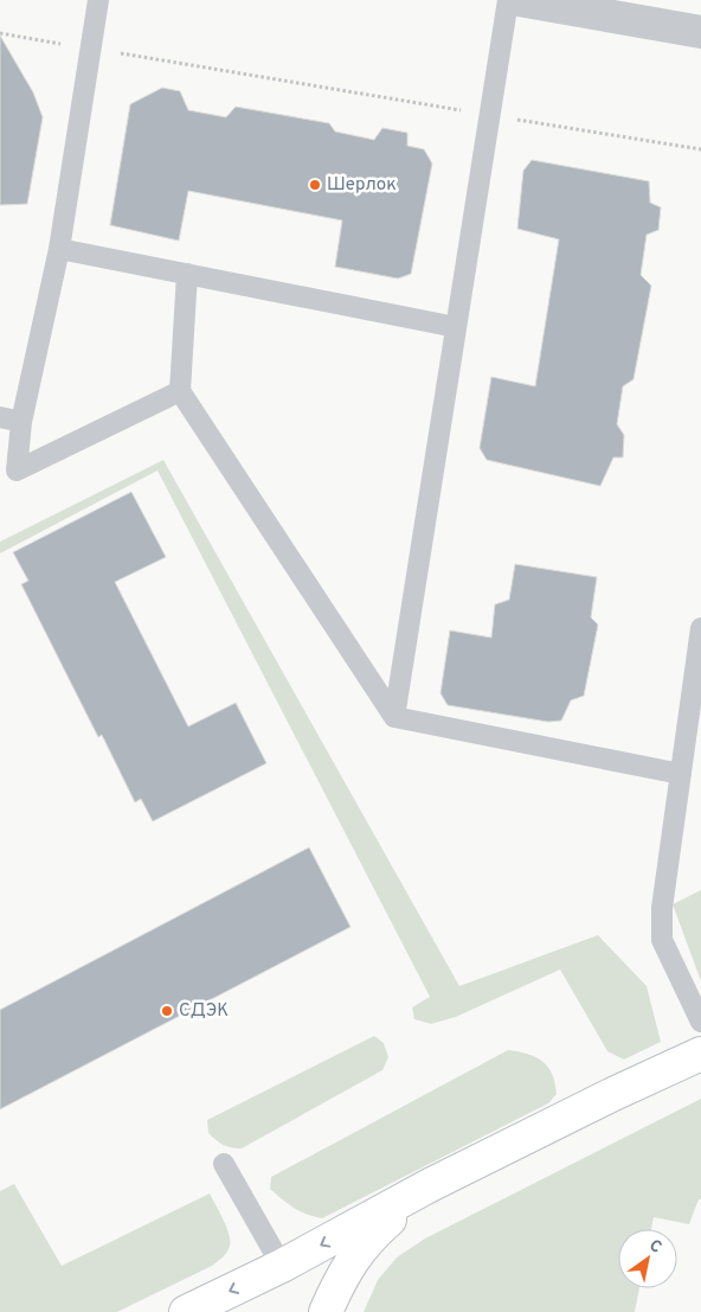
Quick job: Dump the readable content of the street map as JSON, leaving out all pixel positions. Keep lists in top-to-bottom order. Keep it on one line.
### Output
{"places":["Шерлок","СДЭК"],"north":"top right"}
